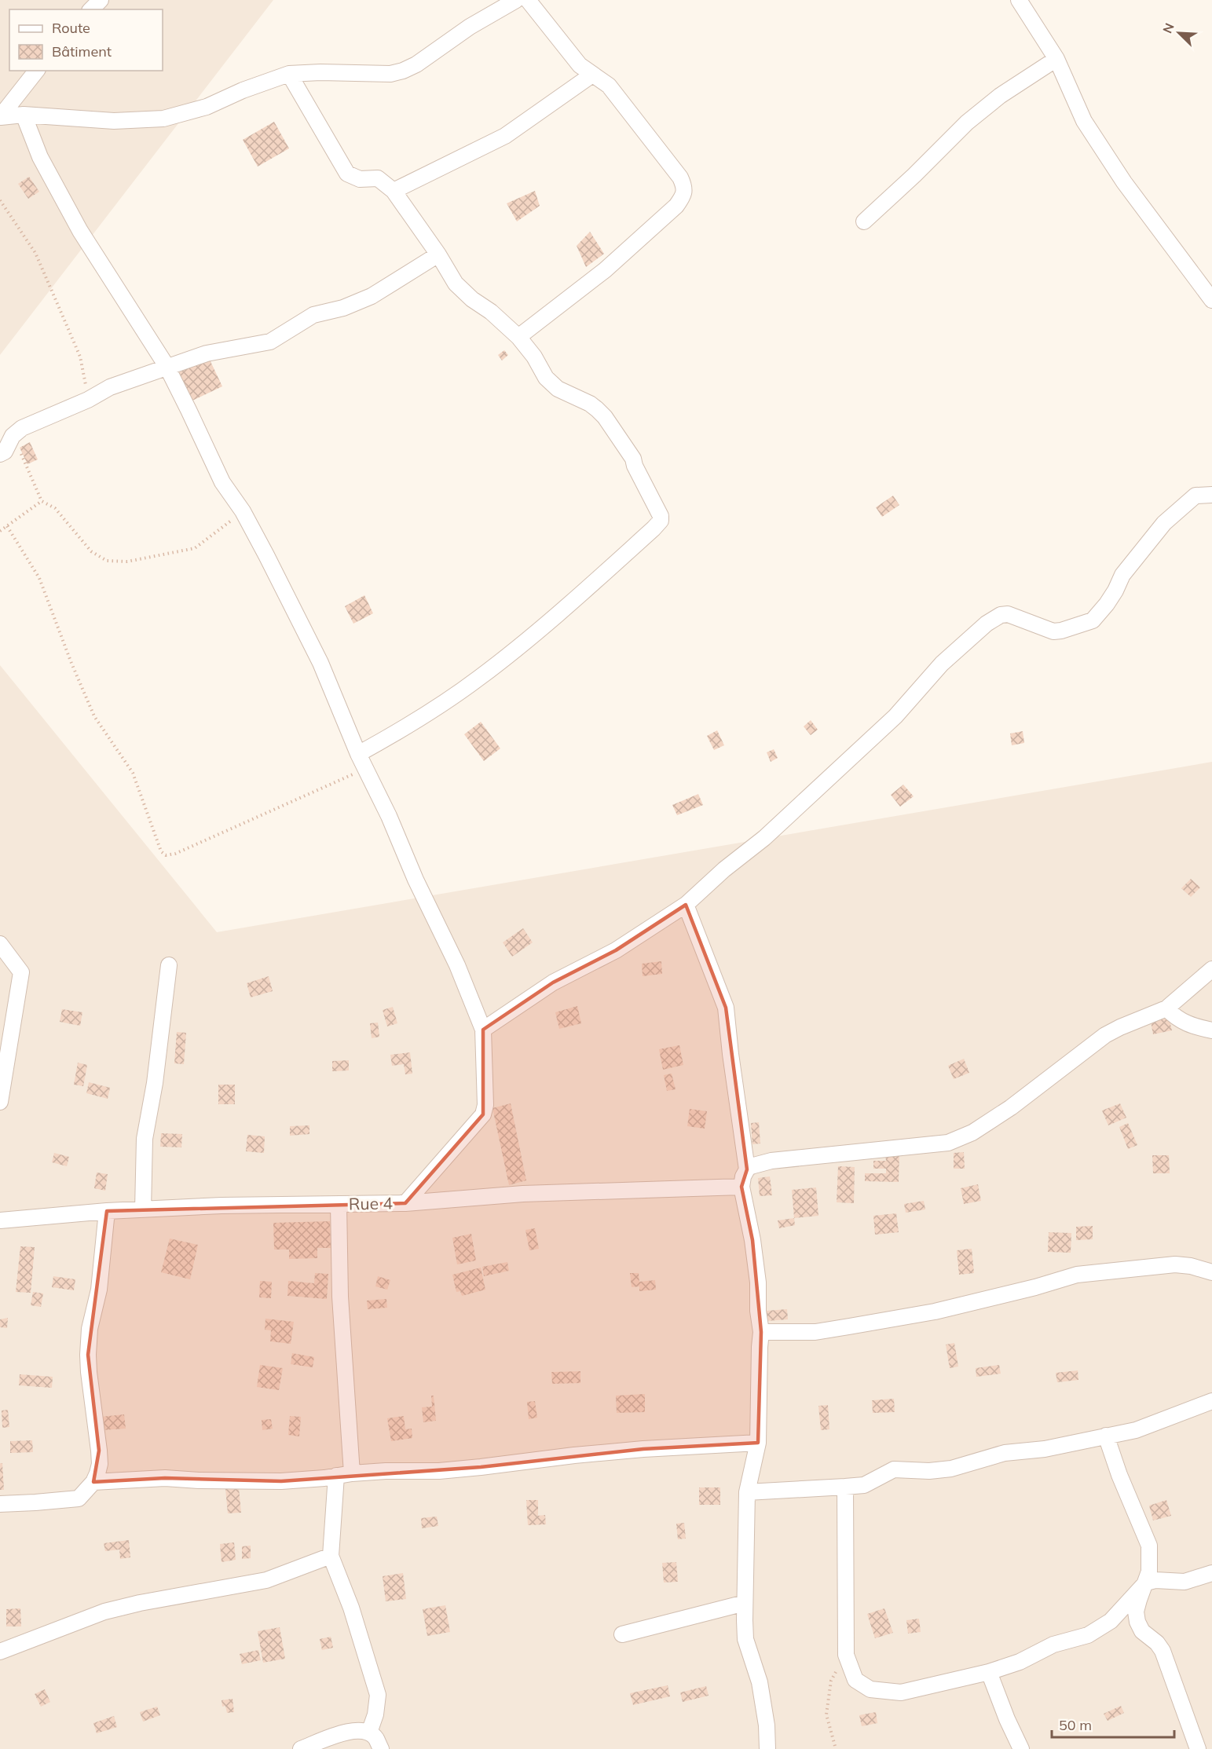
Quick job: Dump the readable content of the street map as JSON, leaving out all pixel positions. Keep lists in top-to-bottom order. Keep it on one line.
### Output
{"streets":{"street":["Rue 4"]},"legend":["Route","Bâtiment"],"scale_bar":"50 m","north":"top left"}
